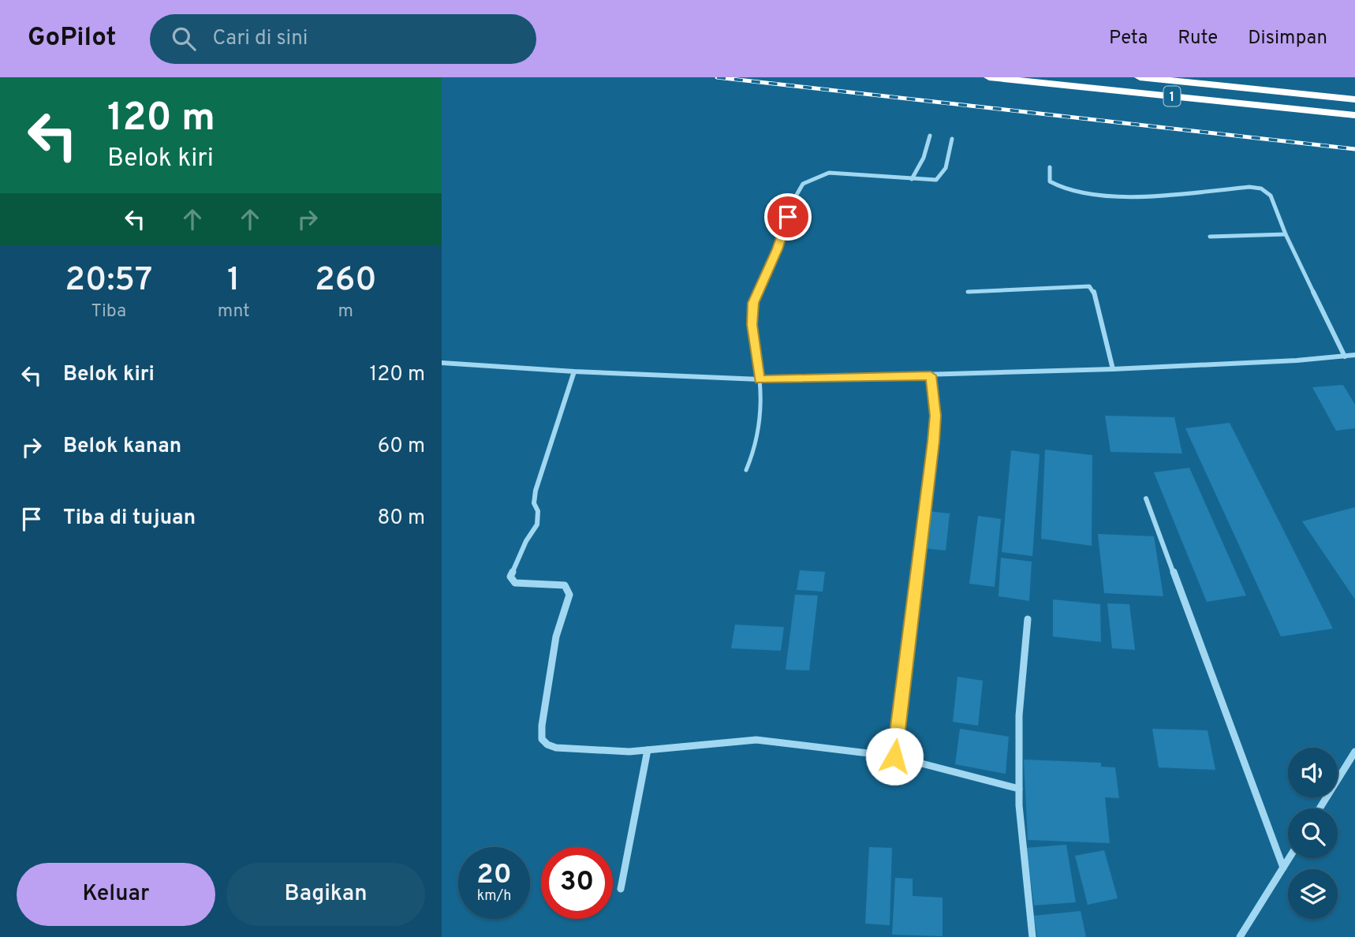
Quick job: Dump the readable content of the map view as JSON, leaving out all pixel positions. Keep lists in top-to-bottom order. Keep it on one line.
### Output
{"streets":{"highway":["1"]},"page":{"header":"GoPilot","search":"Cari di sini","nav":["Peta","Rute","Disimpan"],"turn":["120 m","Belok kiri"],"eta":["20:57","Tiba","1","mnt","260","m"],"list":[{"name":"Belok kiri","value":"120 m"},{"name":"Belok kanan","value":"60 m"},{"name":"Tiba di tujuan","value":"80 m"}],"speed":"20 km/h","limit":"30","buttons":["Keluar","Bagikan"]}}
